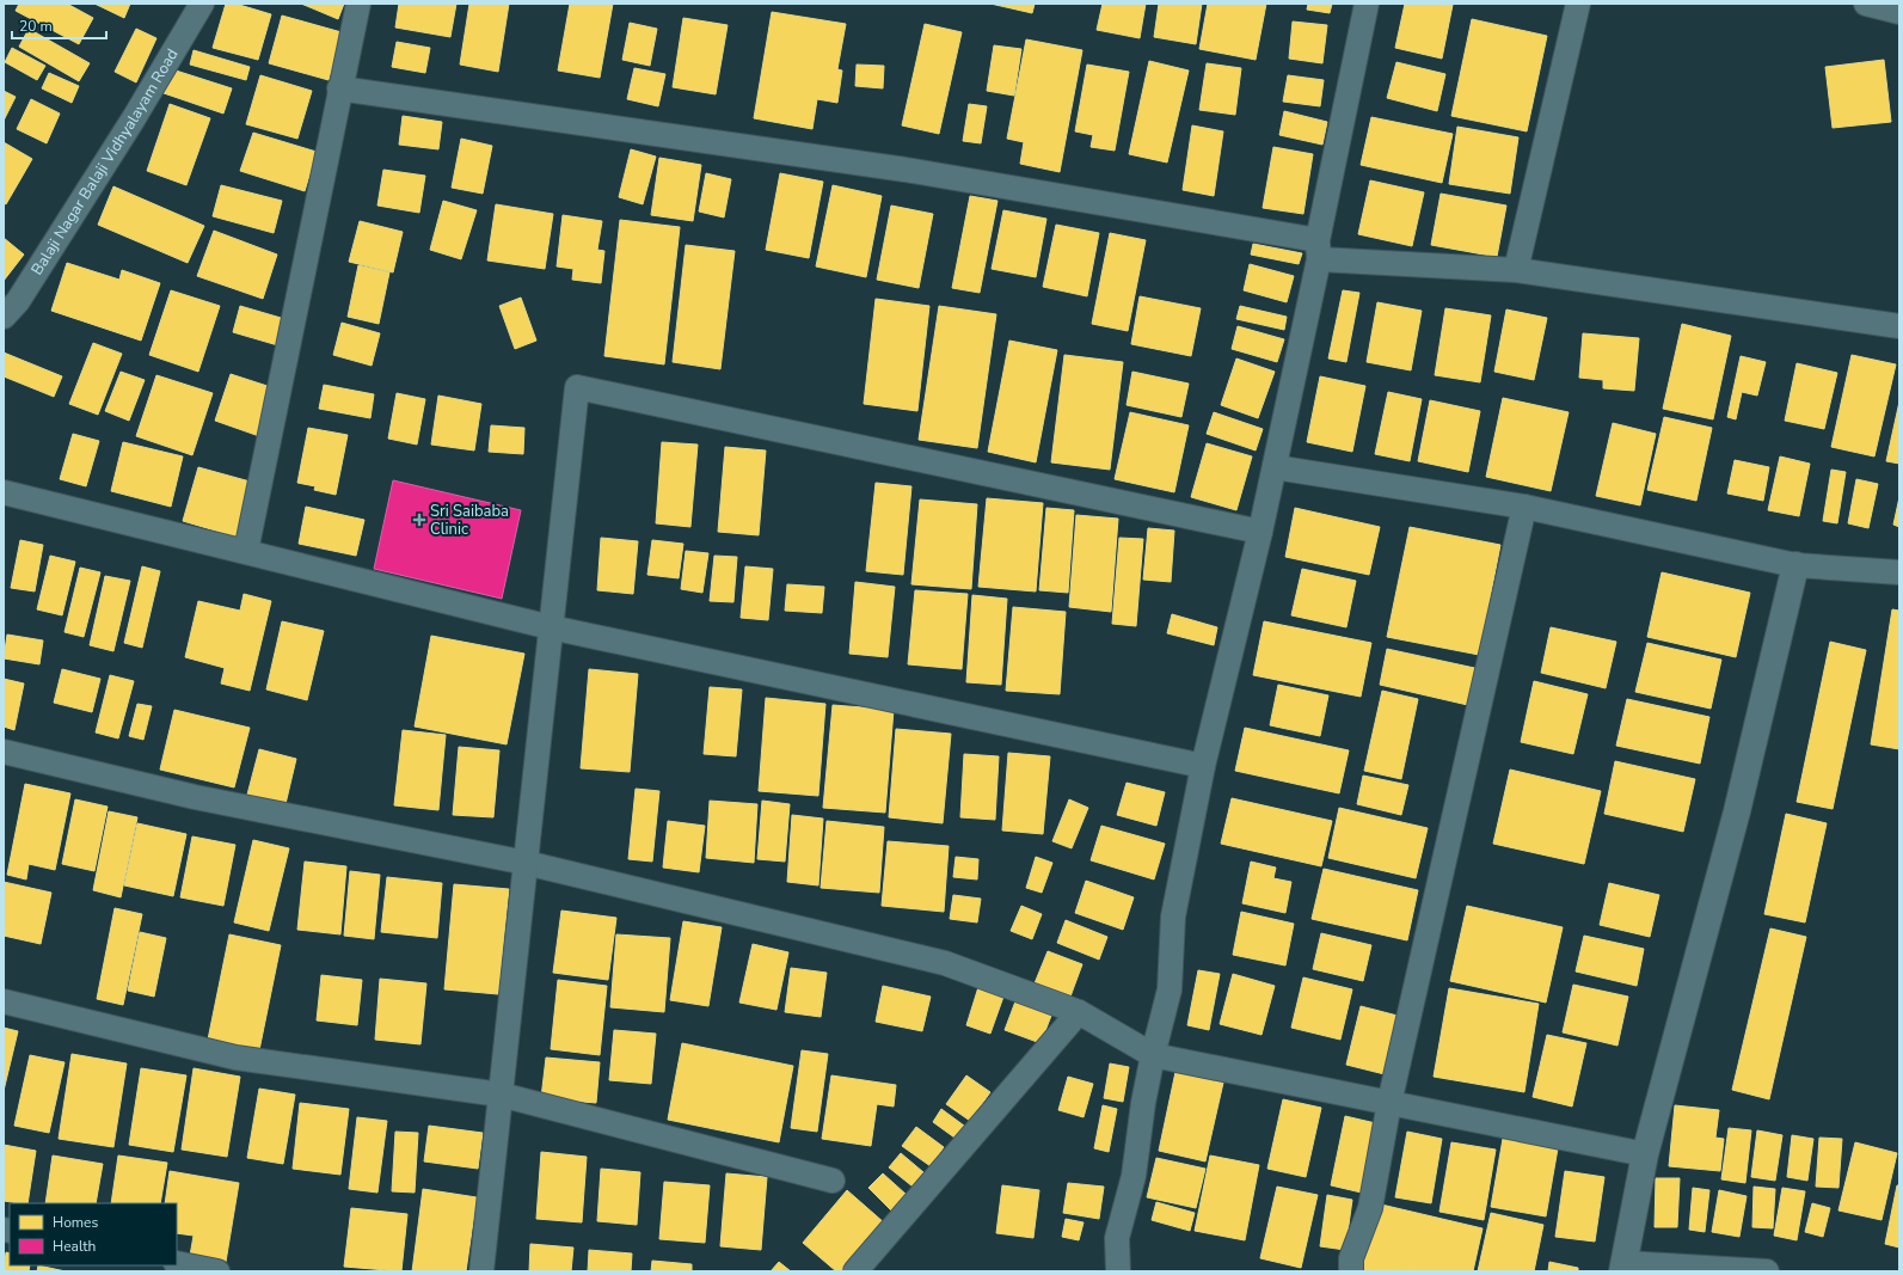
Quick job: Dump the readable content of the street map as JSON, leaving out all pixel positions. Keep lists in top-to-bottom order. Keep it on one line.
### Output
{"streets":{"street":["Balaji Nagar Balaji Vidhyalayam Road"]},"places":{"health":["Sri Saibaba Clinic"]},"legend":["Homes","Health"],"scale_bar":"20 m"}
